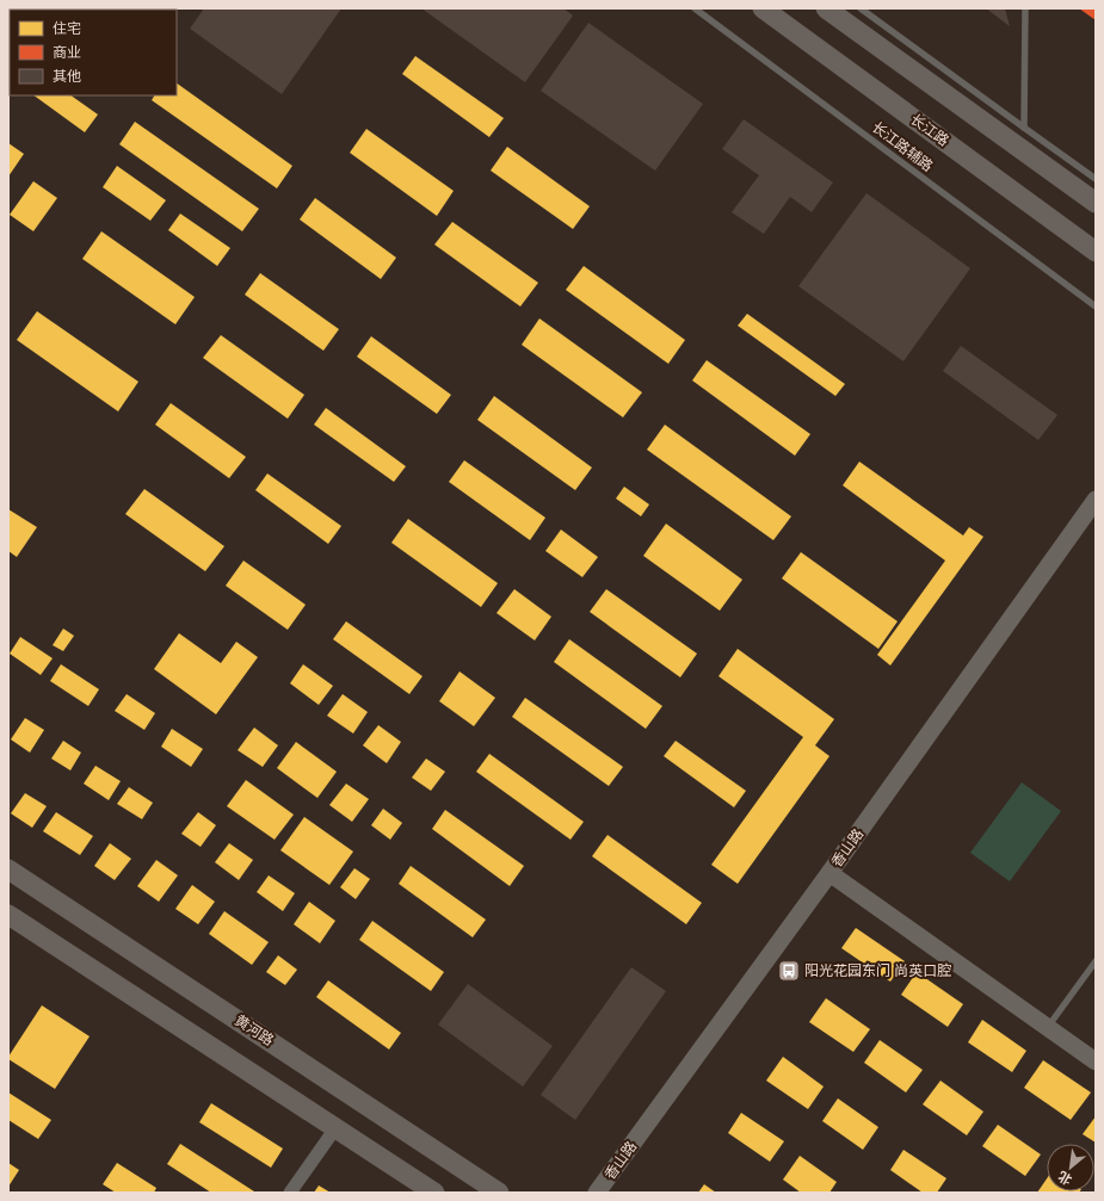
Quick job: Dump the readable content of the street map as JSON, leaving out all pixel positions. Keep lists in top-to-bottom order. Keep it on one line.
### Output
{"streets":{"main road":["长江路","黄河路"],"street":["香山路"],"lane":["长江路辅路"]},"places":{"bus stop":["阳光花园东门 尚英口腔"]},"legend":["住宅","商业","其他"],"north":"bottom left"}
